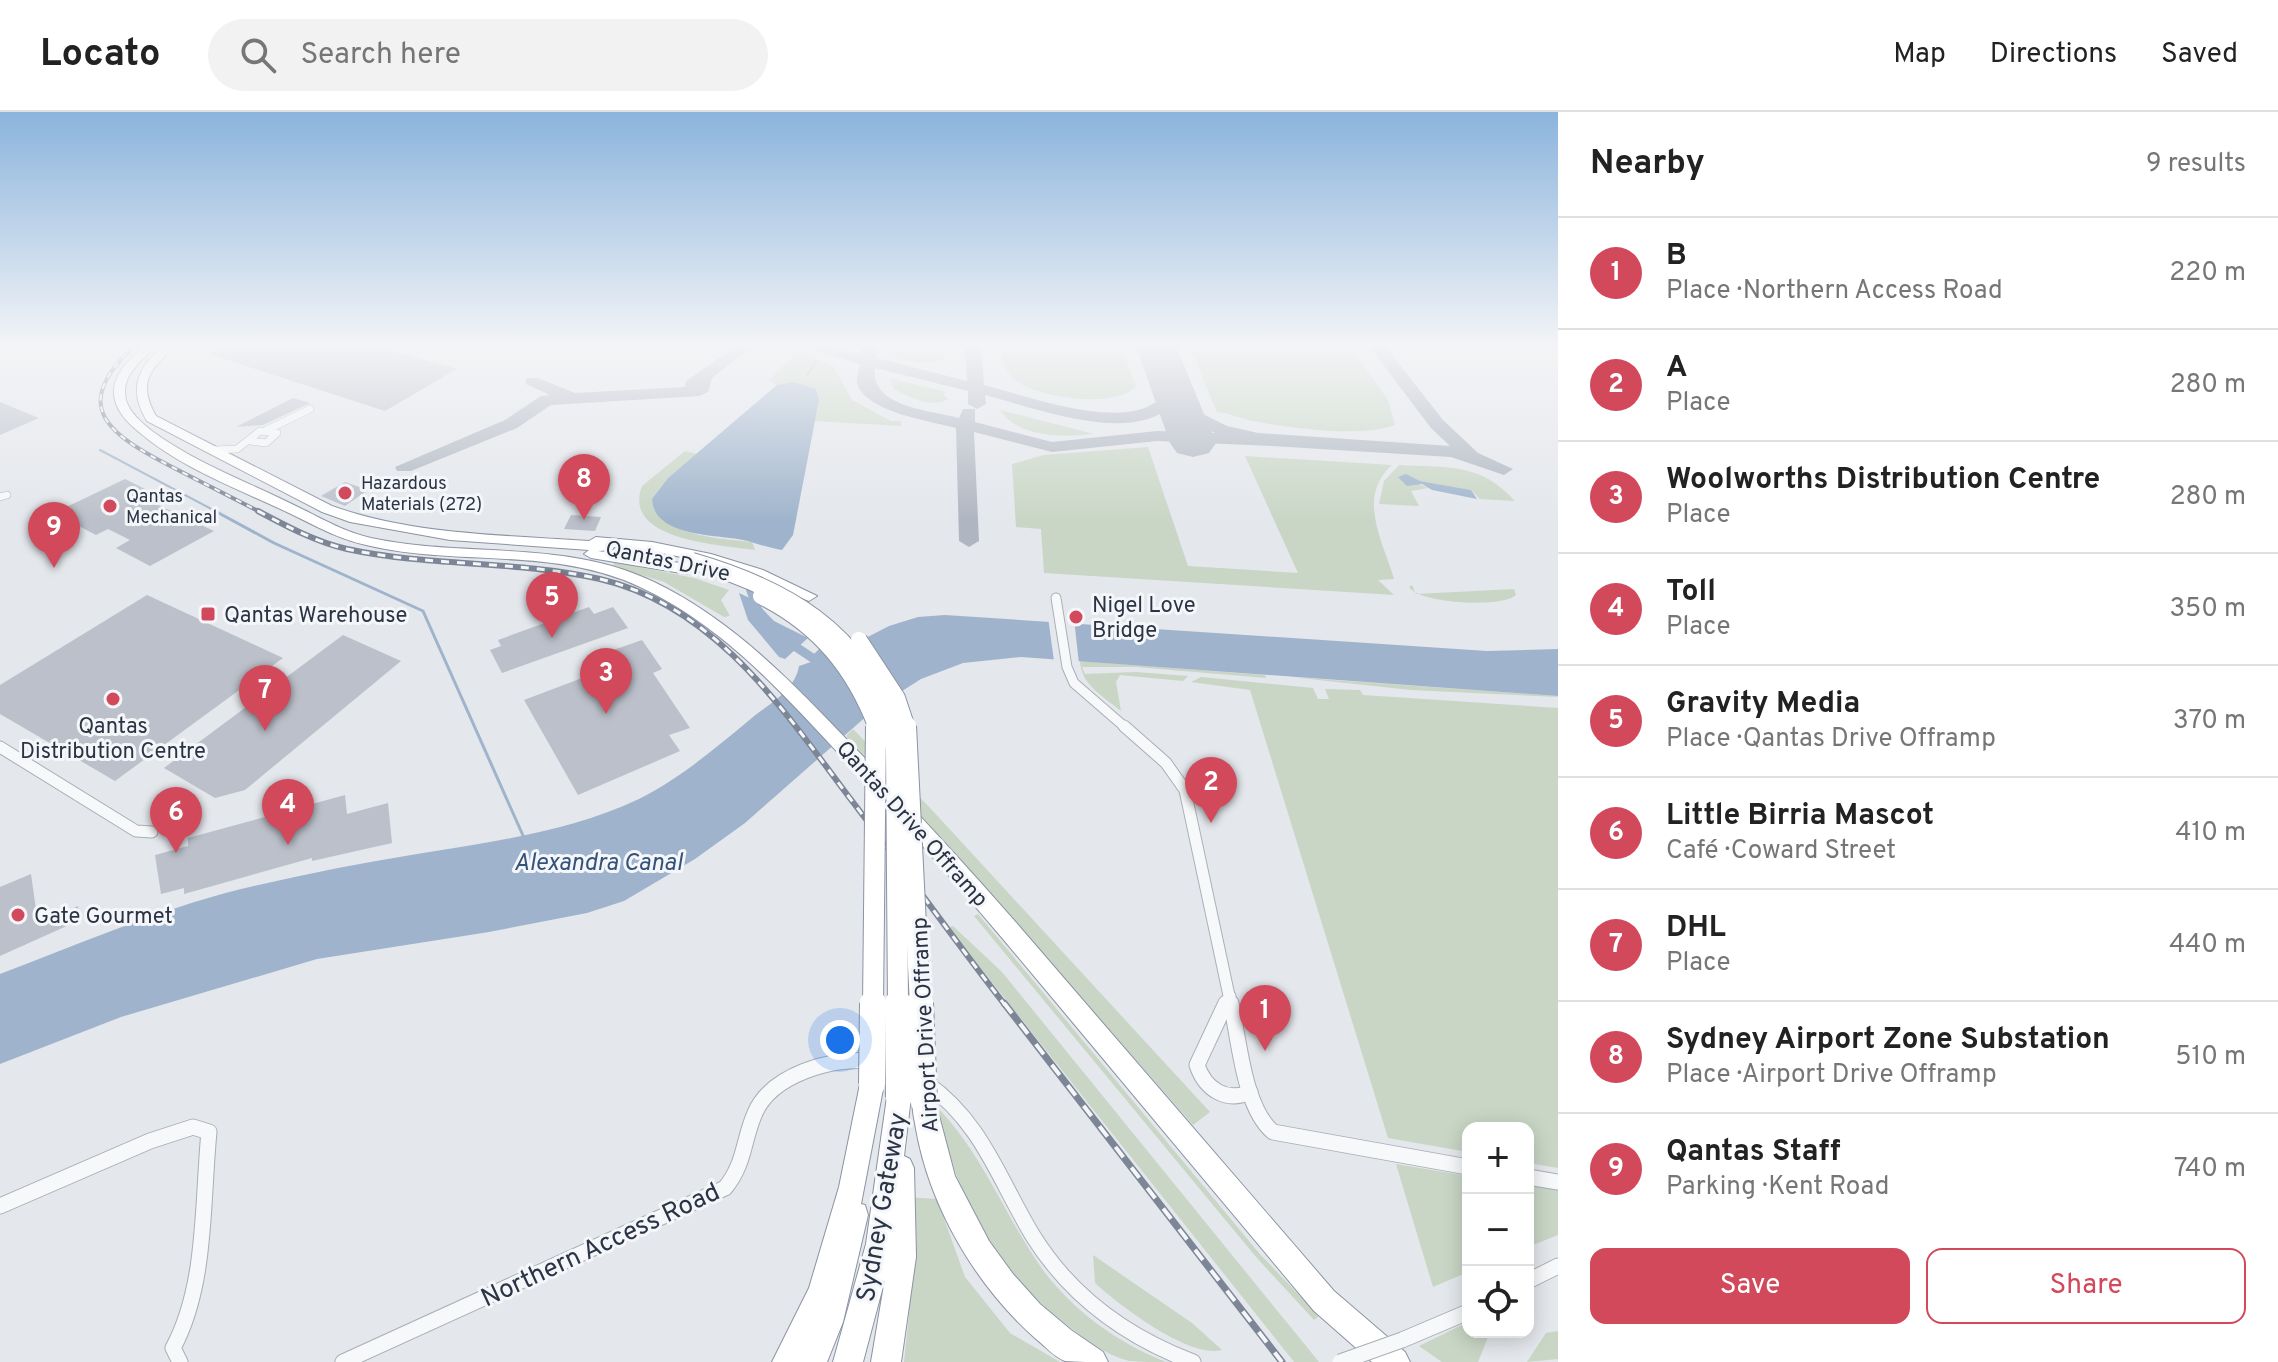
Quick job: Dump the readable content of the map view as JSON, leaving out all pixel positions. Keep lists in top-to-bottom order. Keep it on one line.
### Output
{"streets":{"highway":["Qantas Drive","Qantas Drive Offramp","Airport Drive Offramp","Sydney Gateway"],"street":["Northern Access Road"]},"crossings":[["Qantas Drive","Qantas Drive Offramp"],["Qantas Drive","Airport Drive Offramp"],["Qantas Drive","Sydney Gateway"],["Airport Drive Offramp","Sydney Gateway"]],"water":["Alexandra Canal"],"places":{"other":["Hazardous Materials (272)","Qantas Mechanical","Nigel Love Bridge","Qantas Distribution Centre","Gate Gourmet"],"transit":["Qantas Warehouse"]},"page":{"header":"Locato","search":"Search here","nav":["Map","Directions","Saved"],"heading":["Nearby","9 results"],"list":[{"mark":"1","name":"B","note":"Place · Northern Access Road","value":"220 m"},{"mark":"2","name":"A","note":"Place","value":"280 m"},{"mark":"3","name":"Woolworths Distribution Centre","note":"Place","value":"280 m"},{"mark":"4","name":"Toll","note":"Place","value":"350 m"},{"mark":"5","name":"Gravity Media","note":"Place · Qantas Drive Offramp","value":"370 m"},{"mark":"6","name":"Little Birria Mascot","note":"Café · Coward Street","value":"410 m"},{"mark":"7","name":"DHL","note":"Place","value":"440 m"},{"mark":"8","name":"Sydney Airport Zone Substation","note":"Place · Airport Drive Offramp","value":"510 m"},{"mark":"9","name":"Qantas Staff","note":"Parking · Kent Road","value":"740 m"}],"pins":["8","9","5","3","7","2","4","6","1"],"map_buttons":["+","−"],"buttons":["Save","Share"]}}
